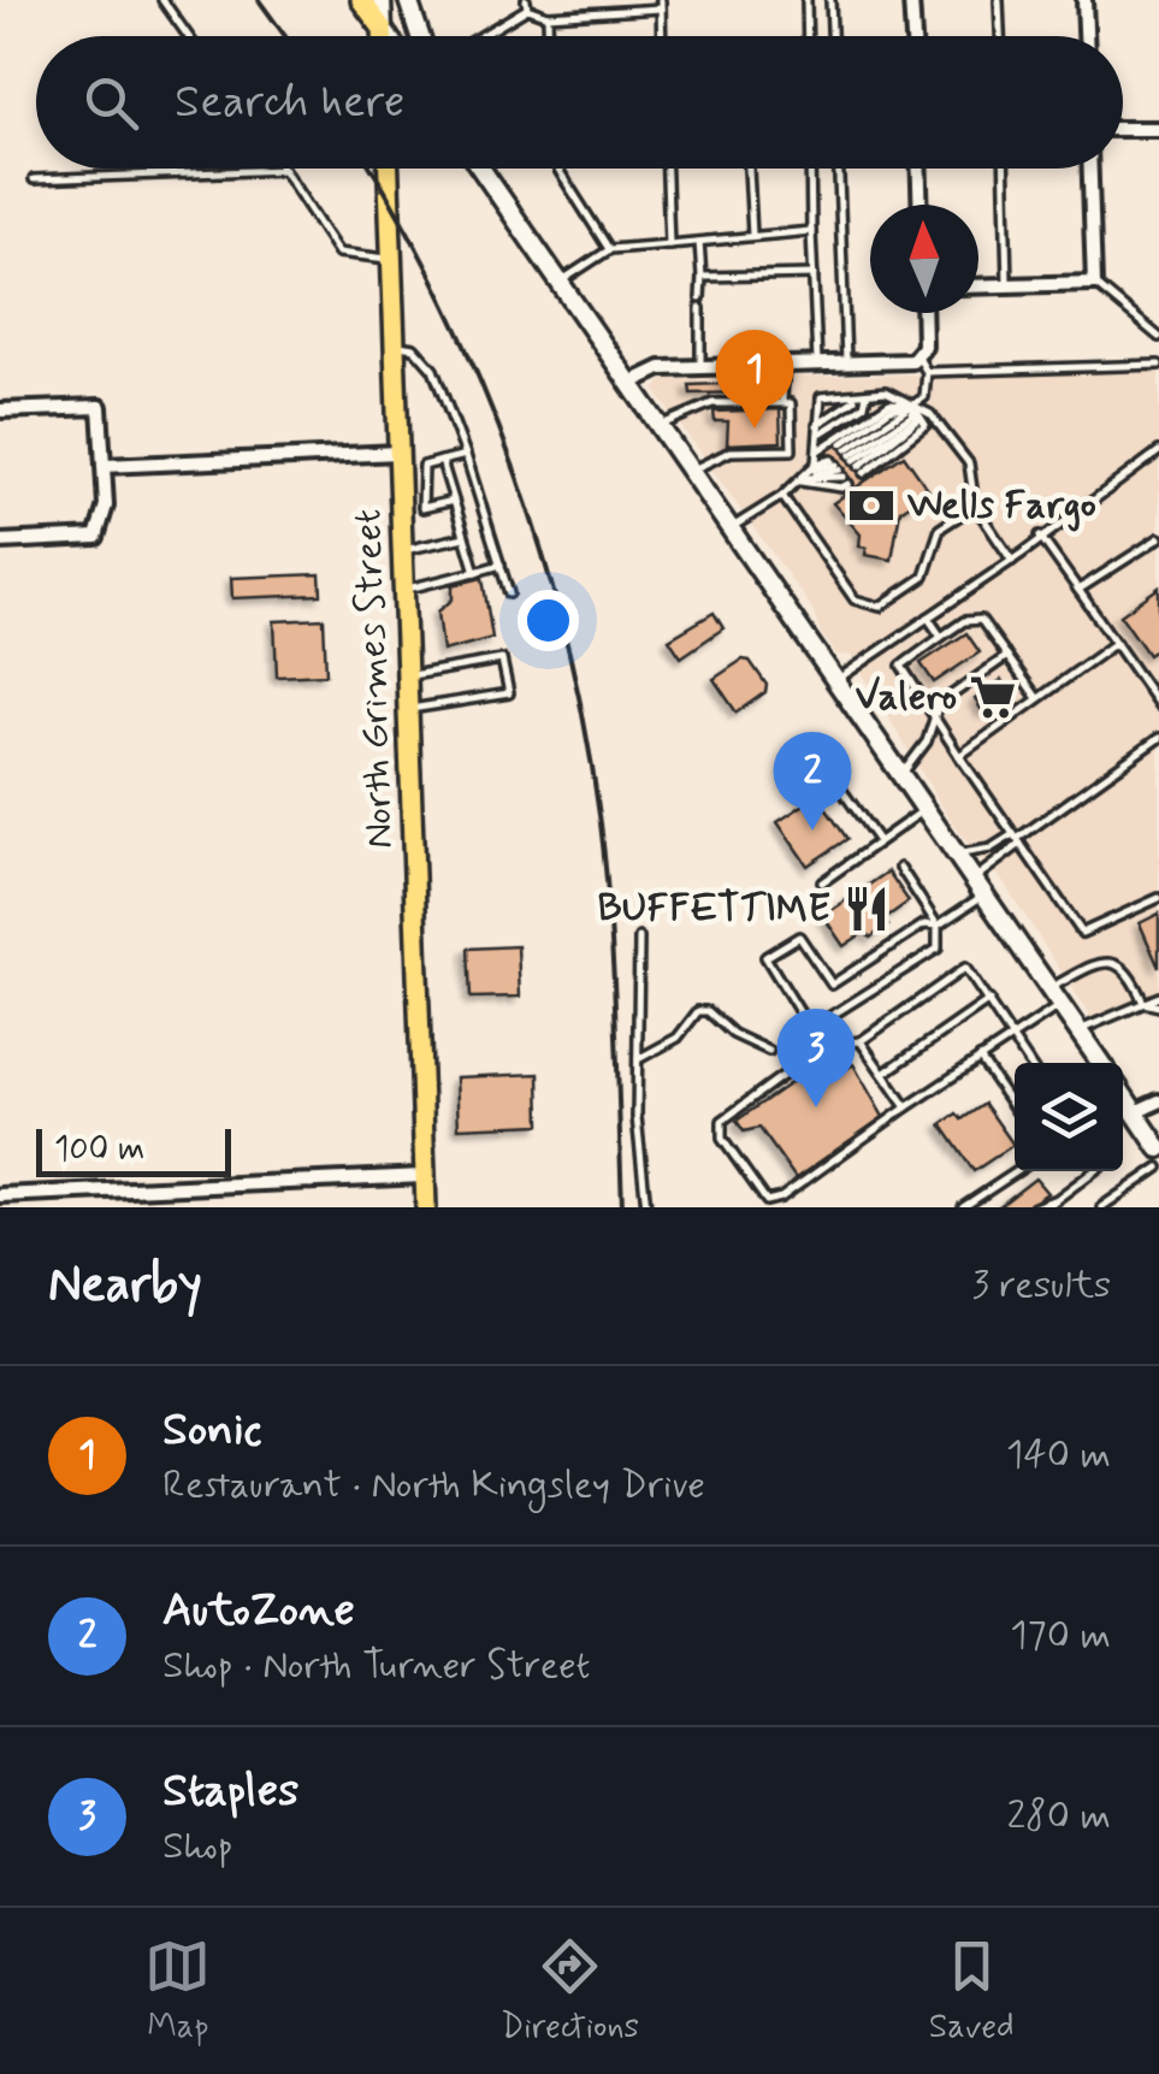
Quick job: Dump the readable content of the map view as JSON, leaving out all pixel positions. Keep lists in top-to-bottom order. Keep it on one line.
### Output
{"streets":{"main road":["North Grimes Street"]},"places":{"bank":["Wells Fargo"],"supermarket":["Valero"],"restaurant":["BUFFETTIME"]},"scale_bar":"100 m","north":"top","page":{"search":"Search here","pins":["1","2","3"],"scale":"100 m","heading":["Nearby","3 results"],"list":[{"mark":"1","name":"Sonic","note":"Restaurant · North Kingsley Drive","value":"140 m"},{"mark":"2","name":"AutoZone","note":"Shop · North Turner Street","value":"170 m"},{"mark":"3","name":"Staples","note":"Shop","value":"280 m"}],"nav":["Map","Directions","Saved"]}}
